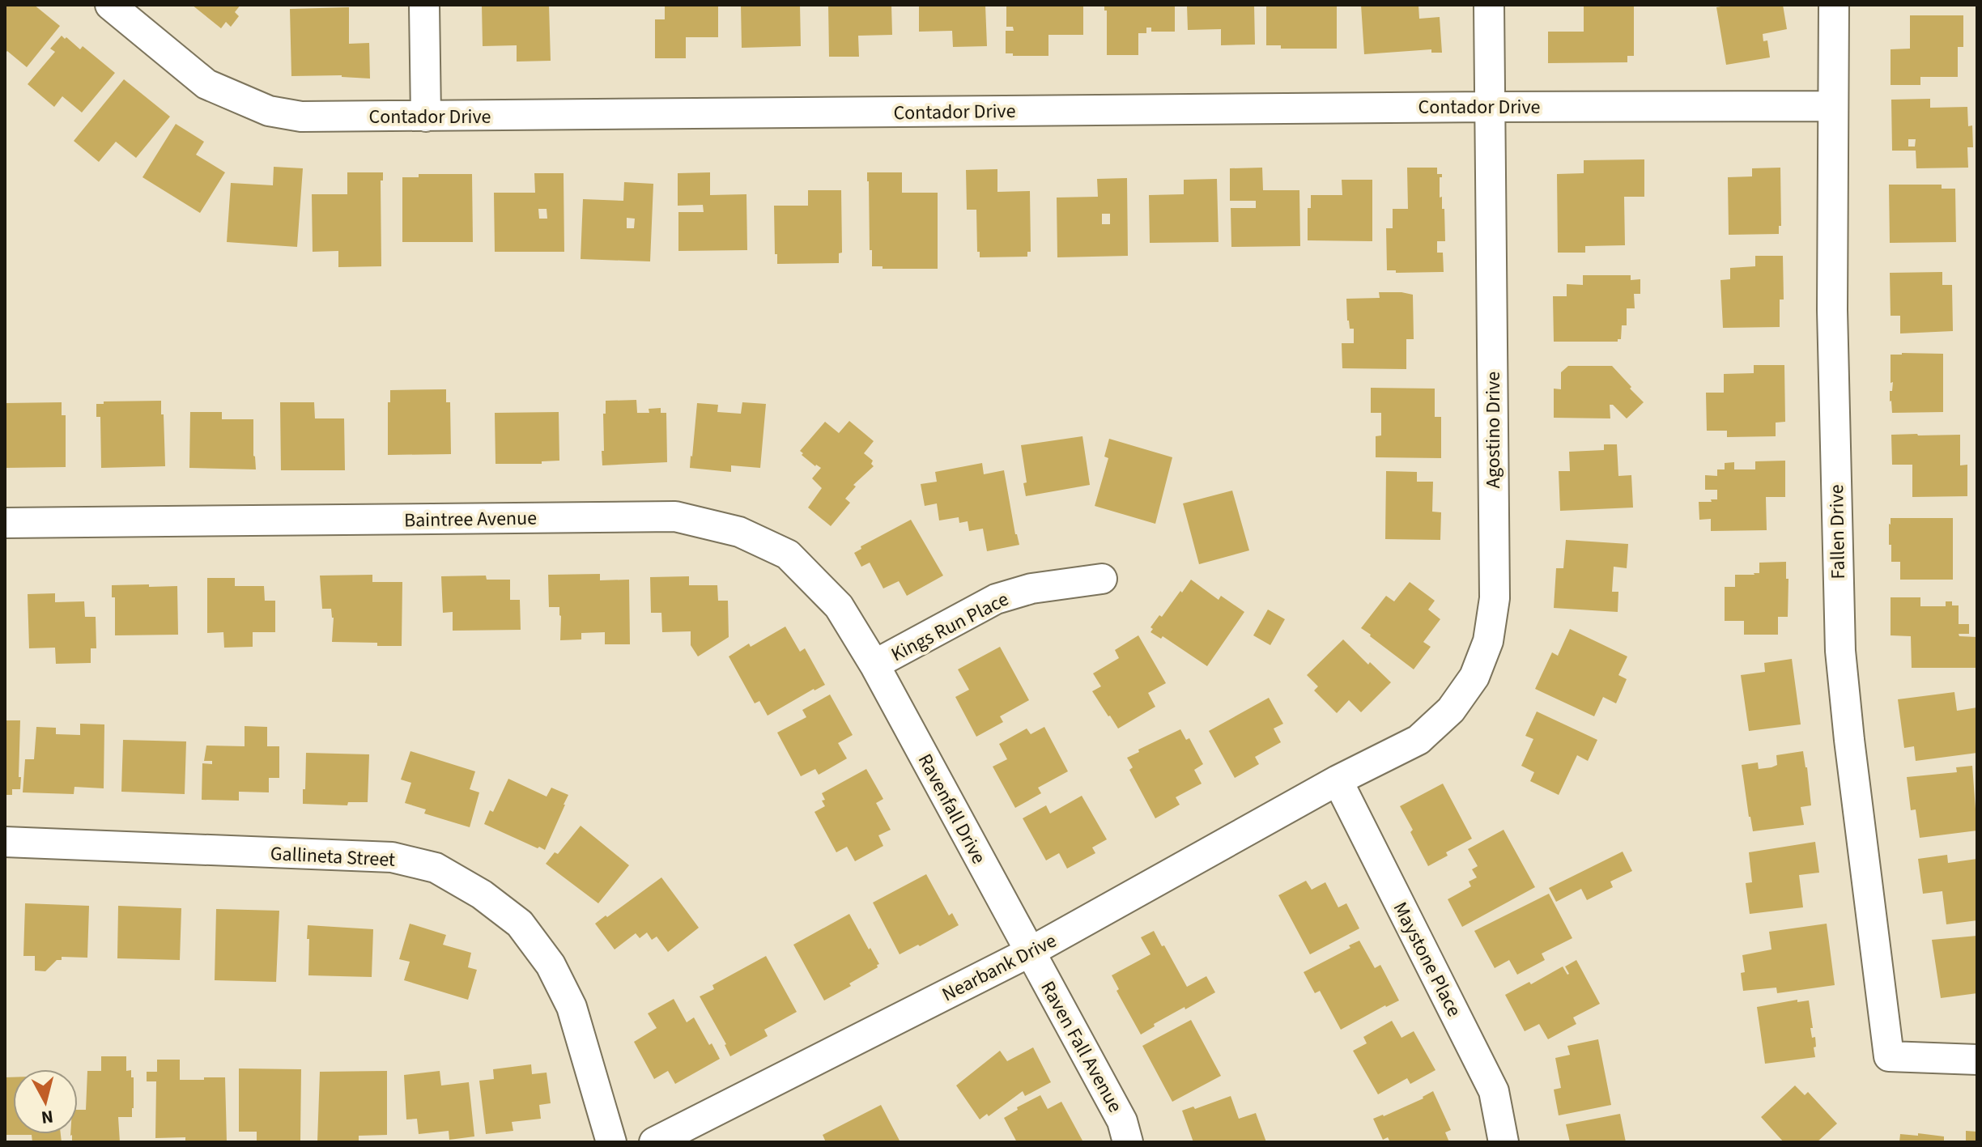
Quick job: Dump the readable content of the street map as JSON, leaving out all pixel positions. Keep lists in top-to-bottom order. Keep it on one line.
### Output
{"streets":{"street":["Contador Drive","Agostino Drive","Baintree Avenue","Fallen Drive","Kings Run Place","Ravenfall Drive","Gallineta Street","Maystone Place","Nearbank Drive","Raven Fall Avenue"]},"crossings":[["Contador Drive","Agostino Drive"],["Contador Drive","Fallen Drive"],["Agostino Drive","Maystone Place"],["Agostino Drive","Nearbank Drive"],["Baintree Avenue","Kings Run Place"],["Baintree Avenue","Ravenfall Drive"],["Kings Run Place","Ravenfall Drive"],["Ravenfall Drive","Nearbank Drive"],["Ravenfall Drive","Raven Fall Avenue"],["Maystone Place","Nearbank Drive"],["Nearbank Drive","Raven Fall Avenue"]],"north":"bottom"}
